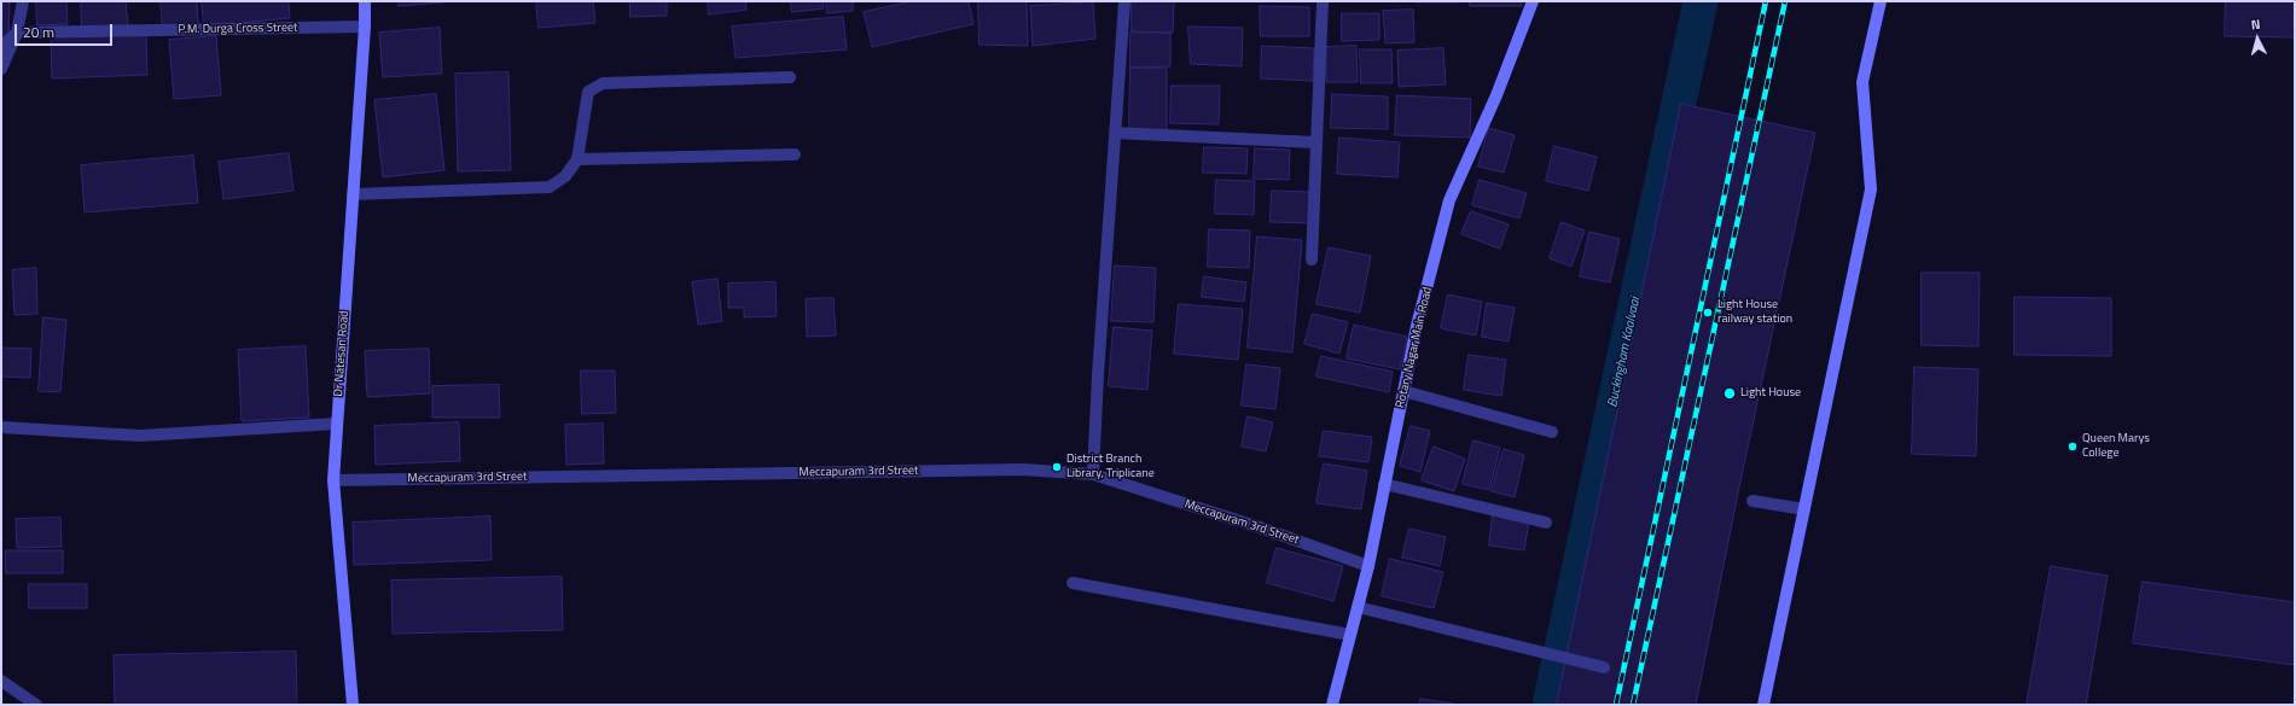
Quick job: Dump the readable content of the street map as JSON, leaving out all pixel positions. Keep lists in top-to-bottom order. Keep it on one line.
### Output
{"streets":{"street":["P.M. Durga Cross Street","Rotary Nagar Main Road","Dr Natesan Road","Meccapuram 3rd Street"]},"crossings":[["P.M. Durga Cross Street","Dr Natesan Road"],["Rotary Nagar Main Road","Meccapuram 3rd Street"],["Dr Natesan Road","Meccapuram 3rd Street"]],"water":["Buckingham Kaalvaai"],"places":["Light House railway station","Light House","Queen Marys College","District Branch Library, Triplicane"],"scale_bar":"20 m","north":"top"}
